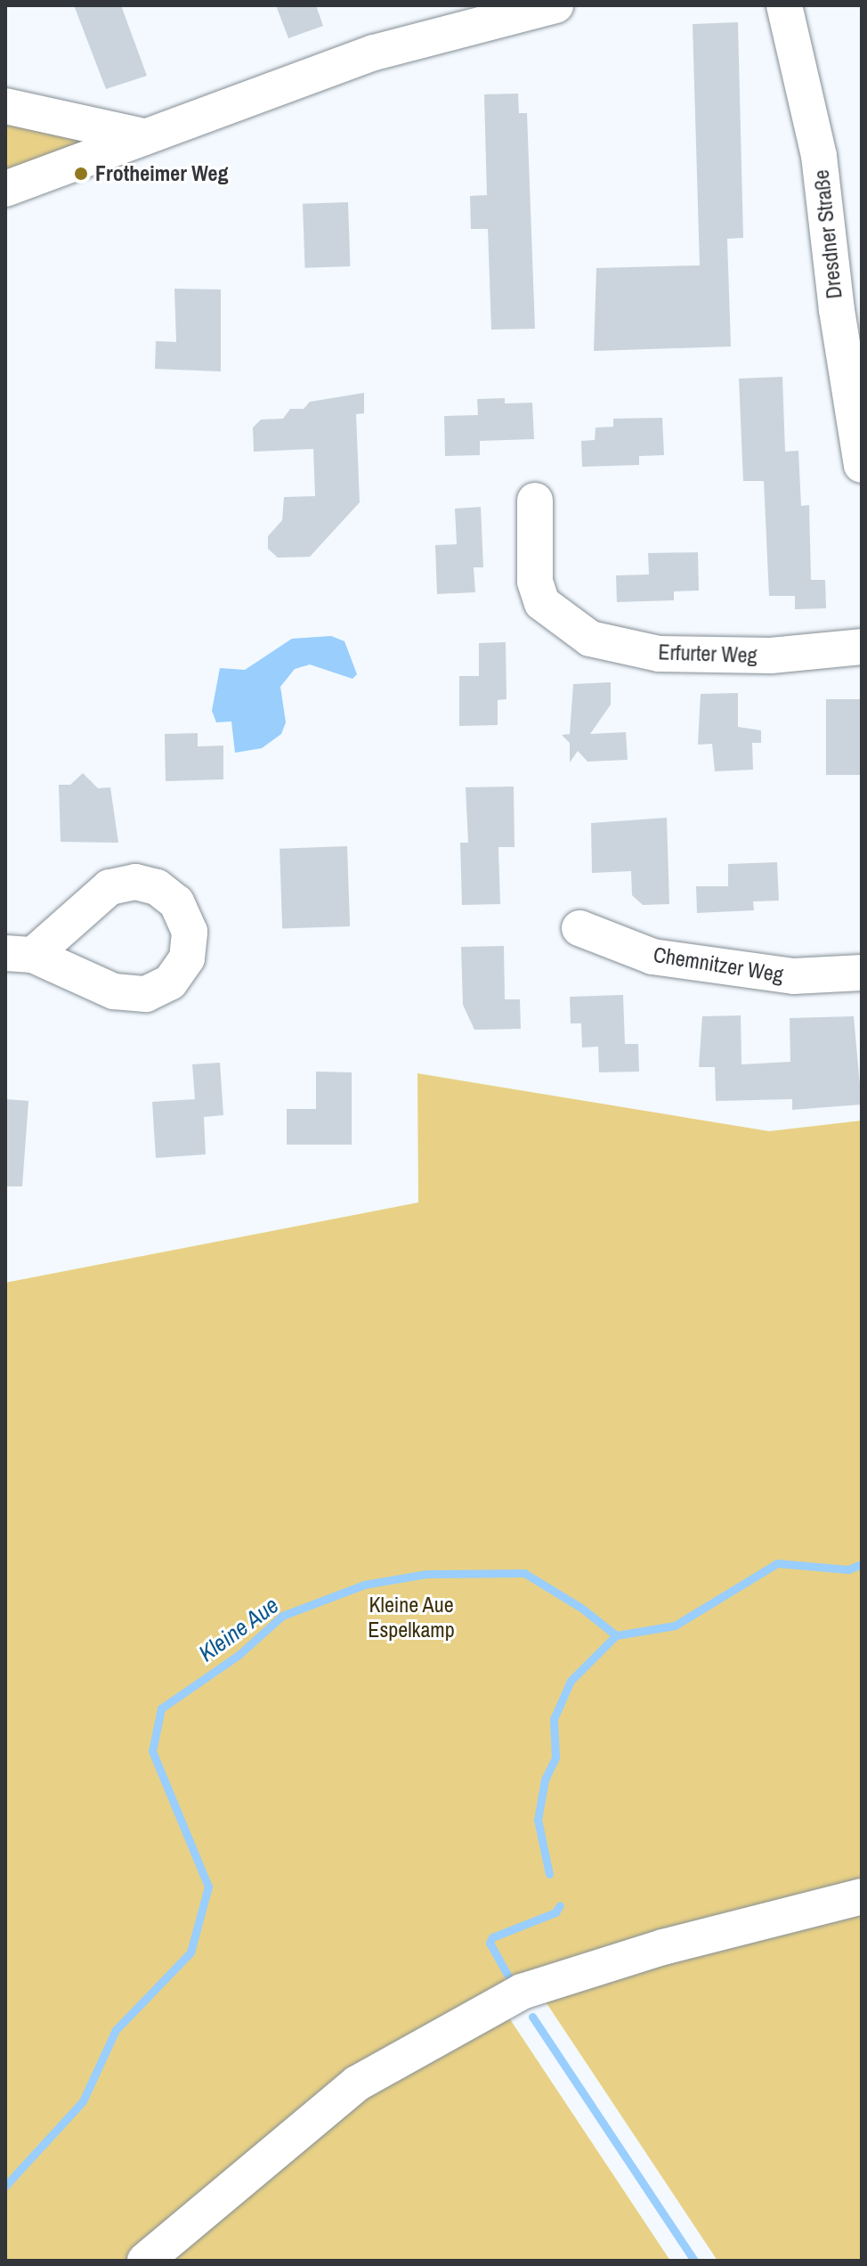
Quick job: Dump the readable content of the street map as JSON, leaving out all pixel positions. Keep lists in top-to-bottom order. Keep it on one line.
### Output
{"streets":{"street":["Dresdner Straße","Erfurter Weg","Chemnitzer Weg"]},"water":["Kleine Aue"],"parks":["Kleine Aue Espelkamp"],"places":["Frotheimer Weg"]}
